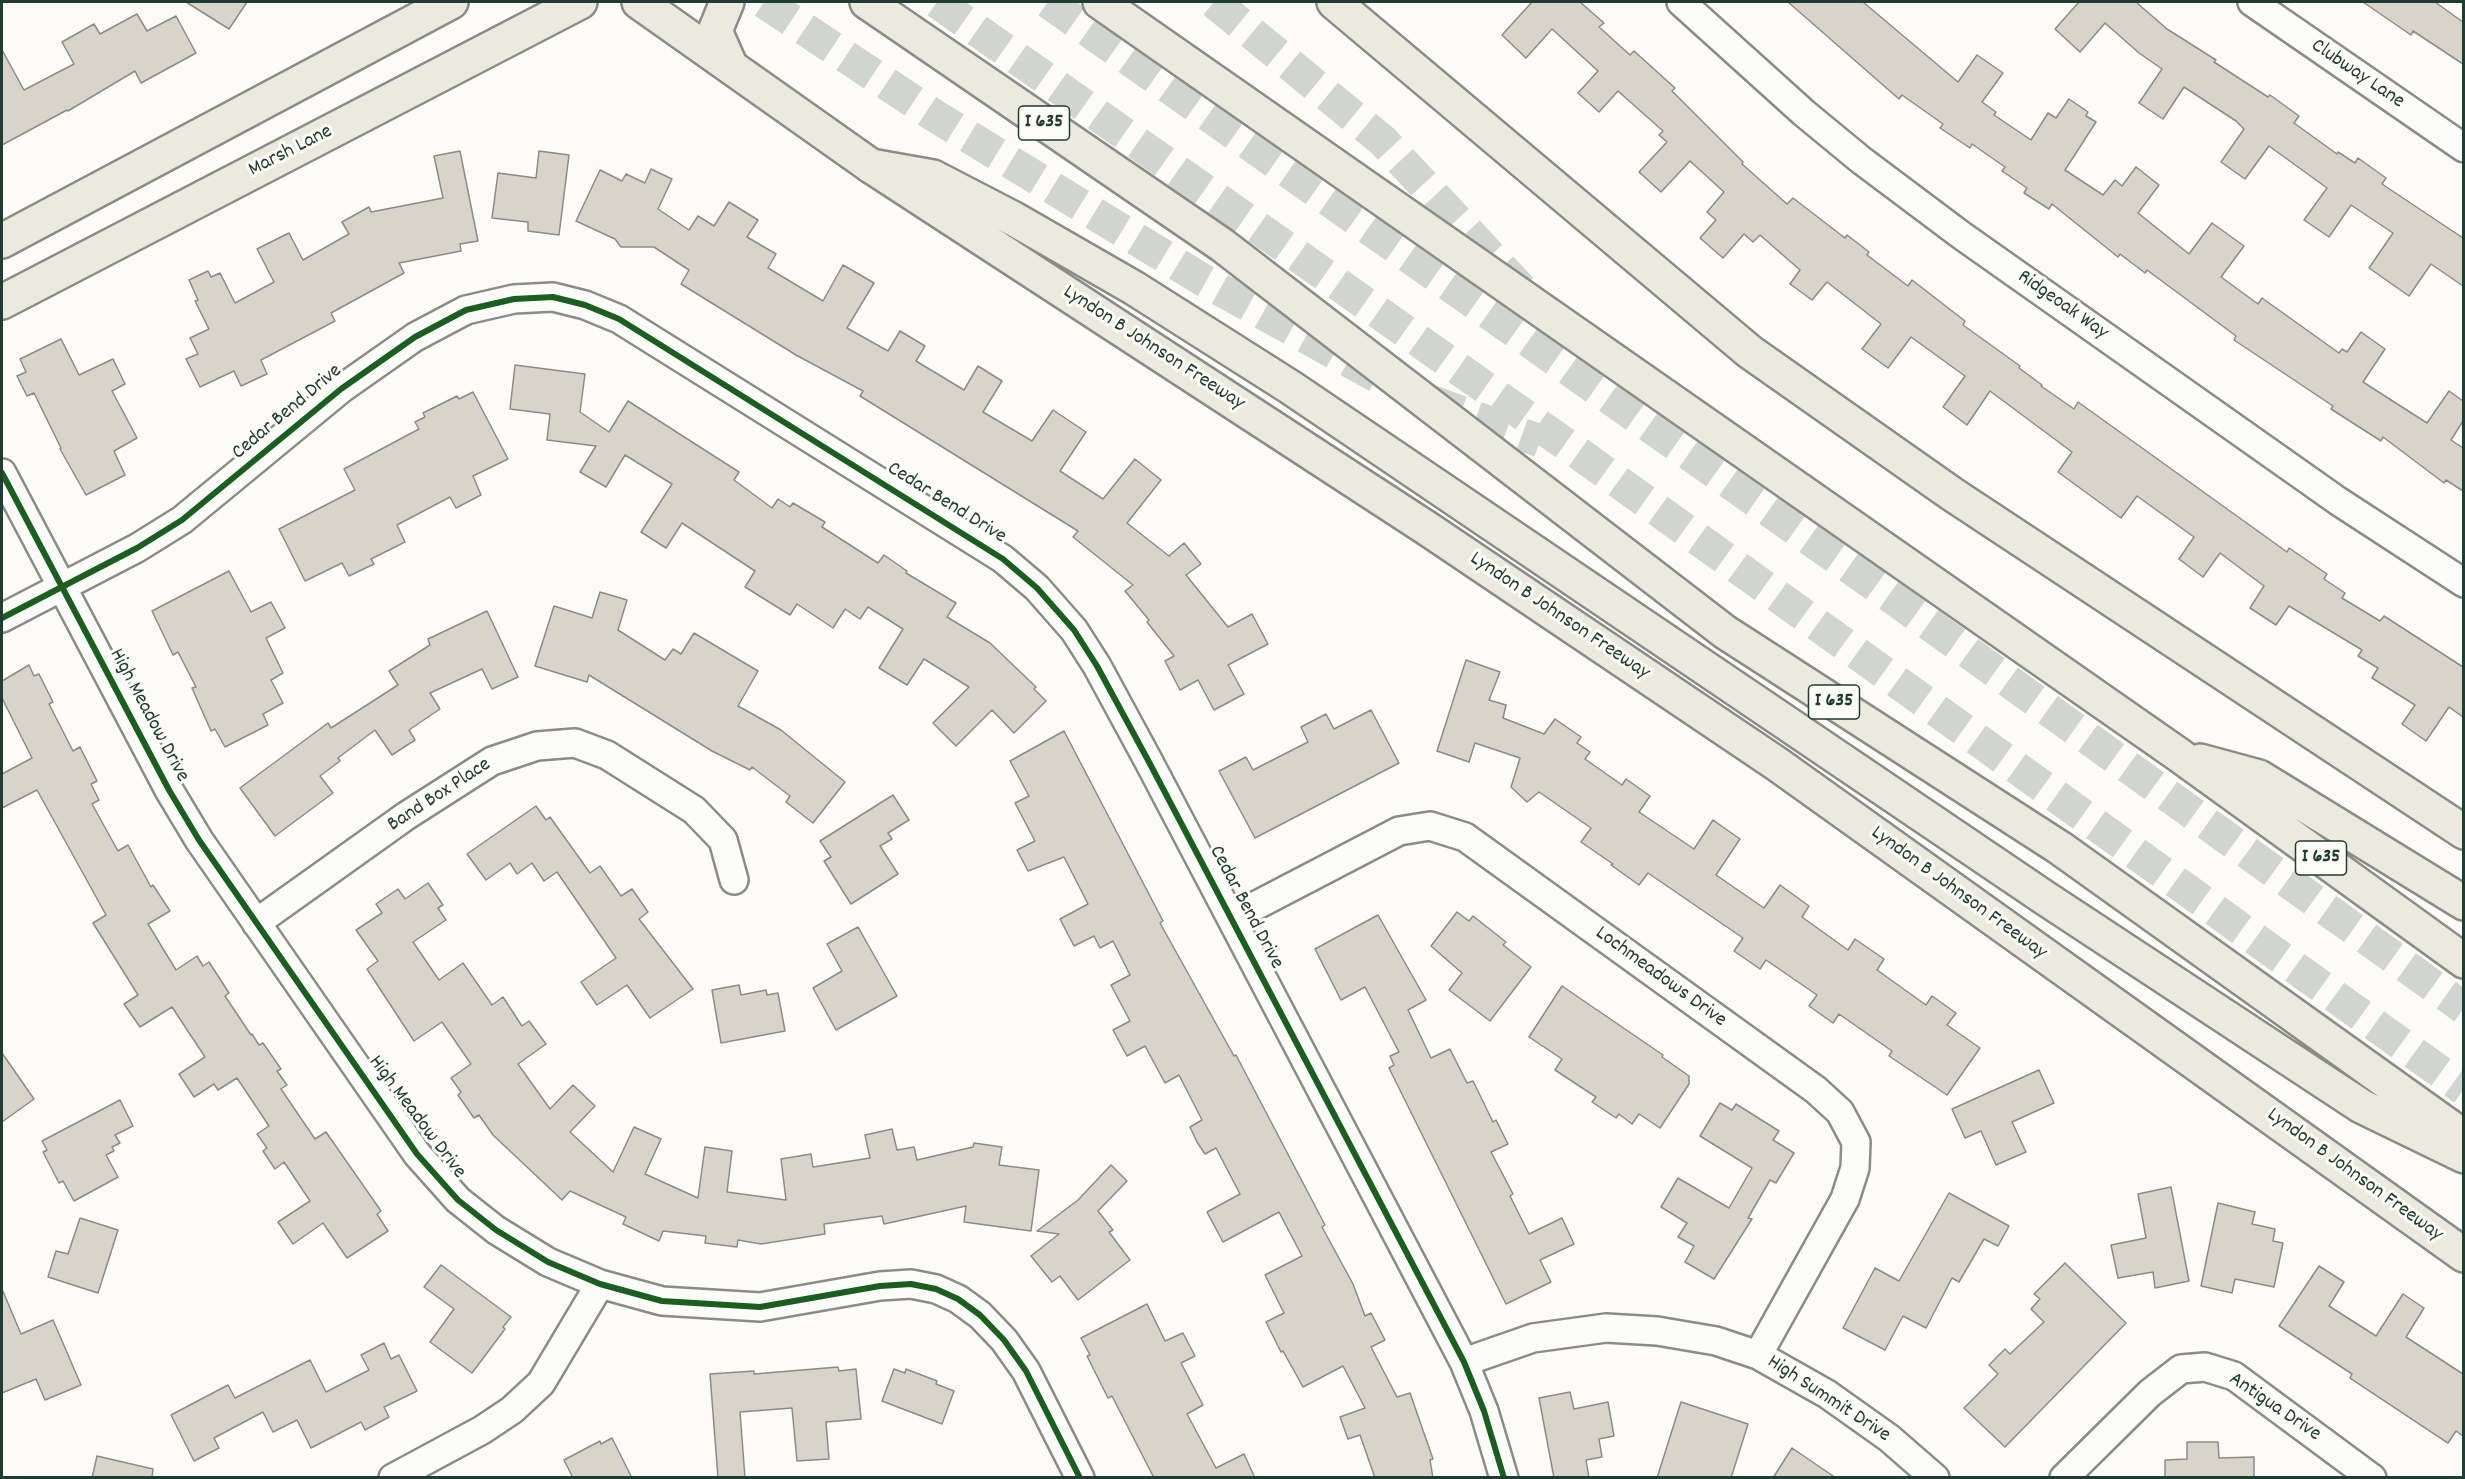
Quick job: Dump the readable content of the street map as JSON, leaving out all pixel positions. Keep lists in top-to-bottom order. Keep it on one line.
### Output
{"streets":{"main road":["I 635","Marsh Lane","Lyndon B Johnson Freeway"],"street":["Clubway Lane","Ridgeoak Way","Cedar Bend Drive","High Meadow Drive","Band Box Place","Lochmeadows Drive","High Summit Drive","Antigua Drive"]},"crossings":[["Cedar Bend Drive","High Meadow Drive"],["Cedar Bend Drive","Lochmeadows Drive"],["Cedar Bend Drive","High Summit Drive"],["High Meadow Drive","Band Box Place"],["Lochmeadows Drive","High Summit Drive"]]}
